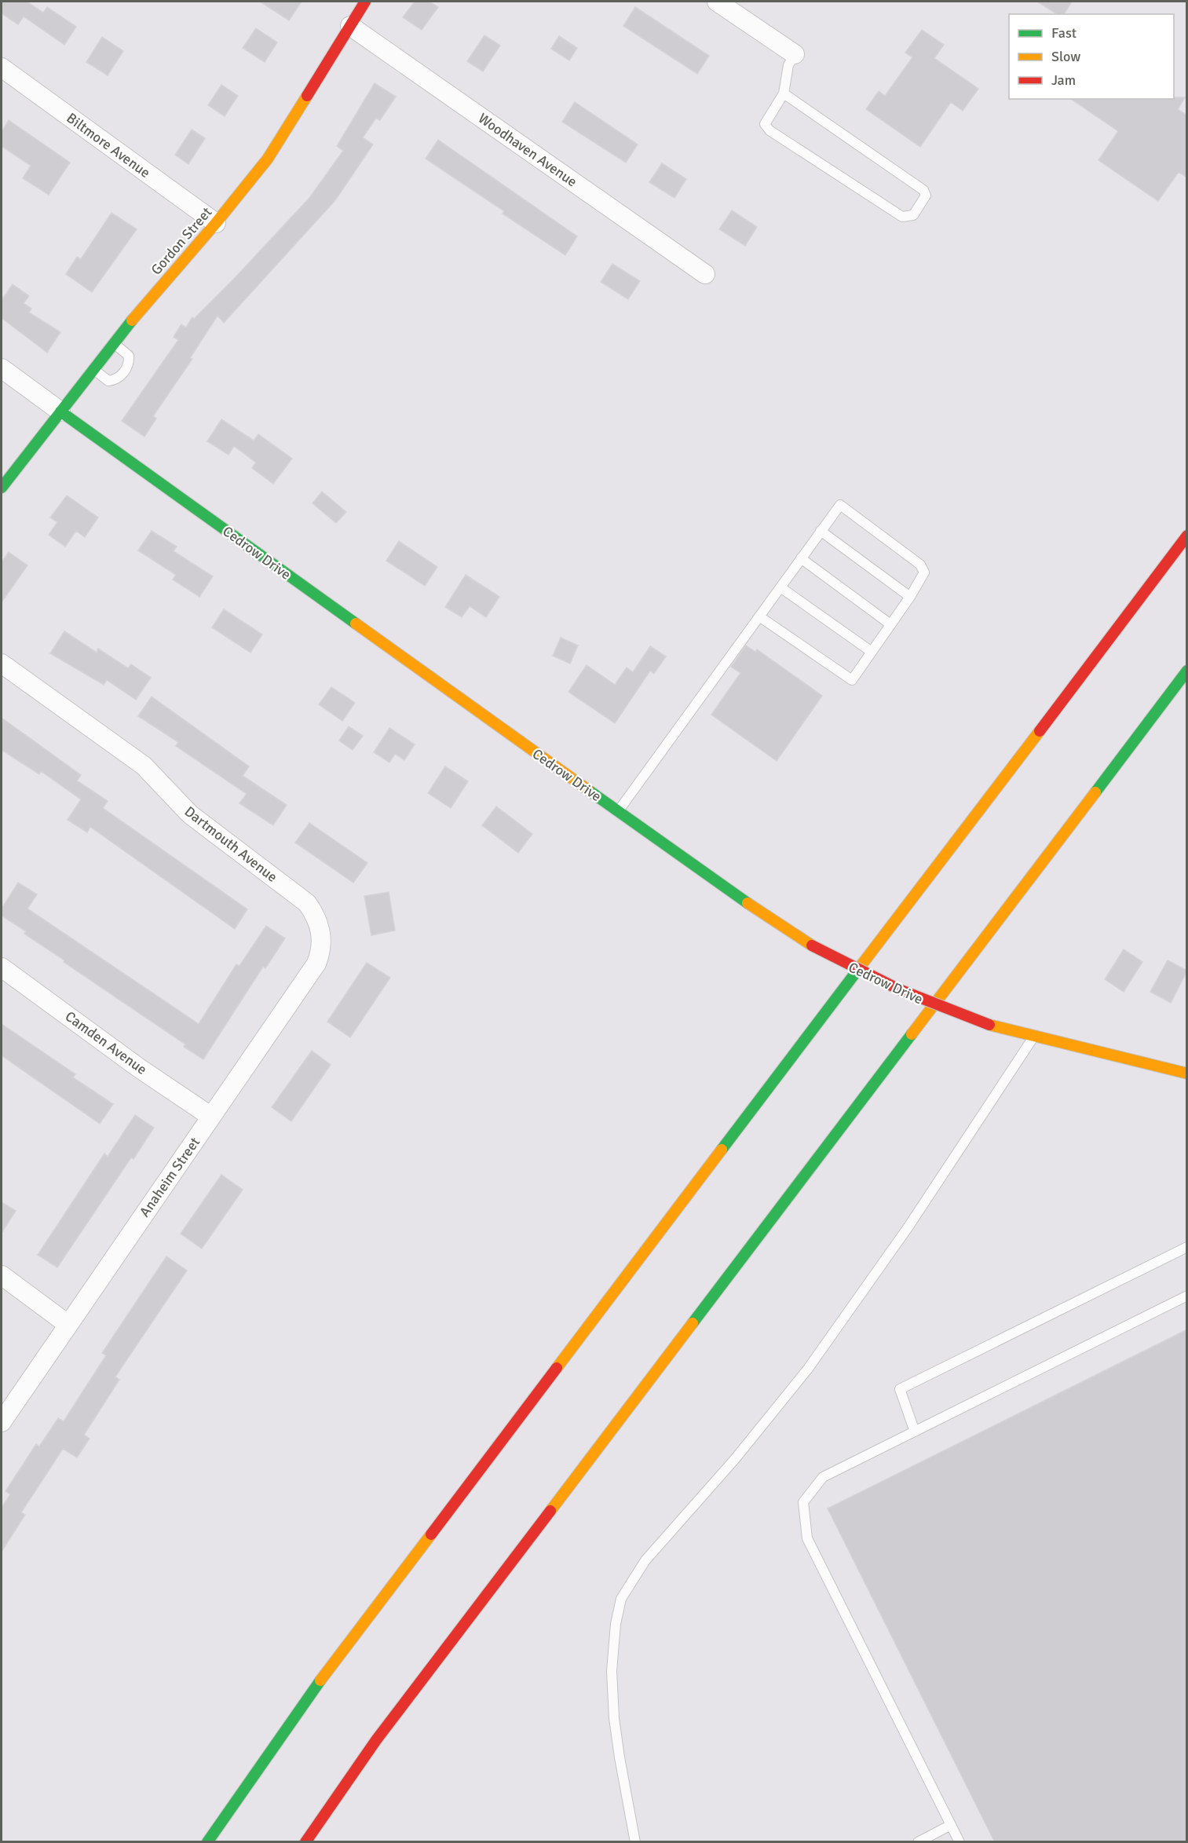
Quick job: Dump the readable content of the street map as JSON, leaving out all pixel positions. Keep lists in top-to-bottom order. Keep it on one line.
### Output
{"streets":{"main road":["Gordon Street","Cedrow Drive"],"street":["Biltmore Avenue","Woodhaven Avenue","Dartmouth Avenue","Camden Avenue","Anaheim Street"]},"crossings":[["Biltmore Avenue","Gordon Street"],["Woodhaven Avenue","Gordon Street"],["Gordon Street","Cedrow Drive"],["Dartmouth Avenue","Anaheim Street"],["Camden Avenue","Anaheim Street"]],"legend":["Fast","Slow","Jam"]}
